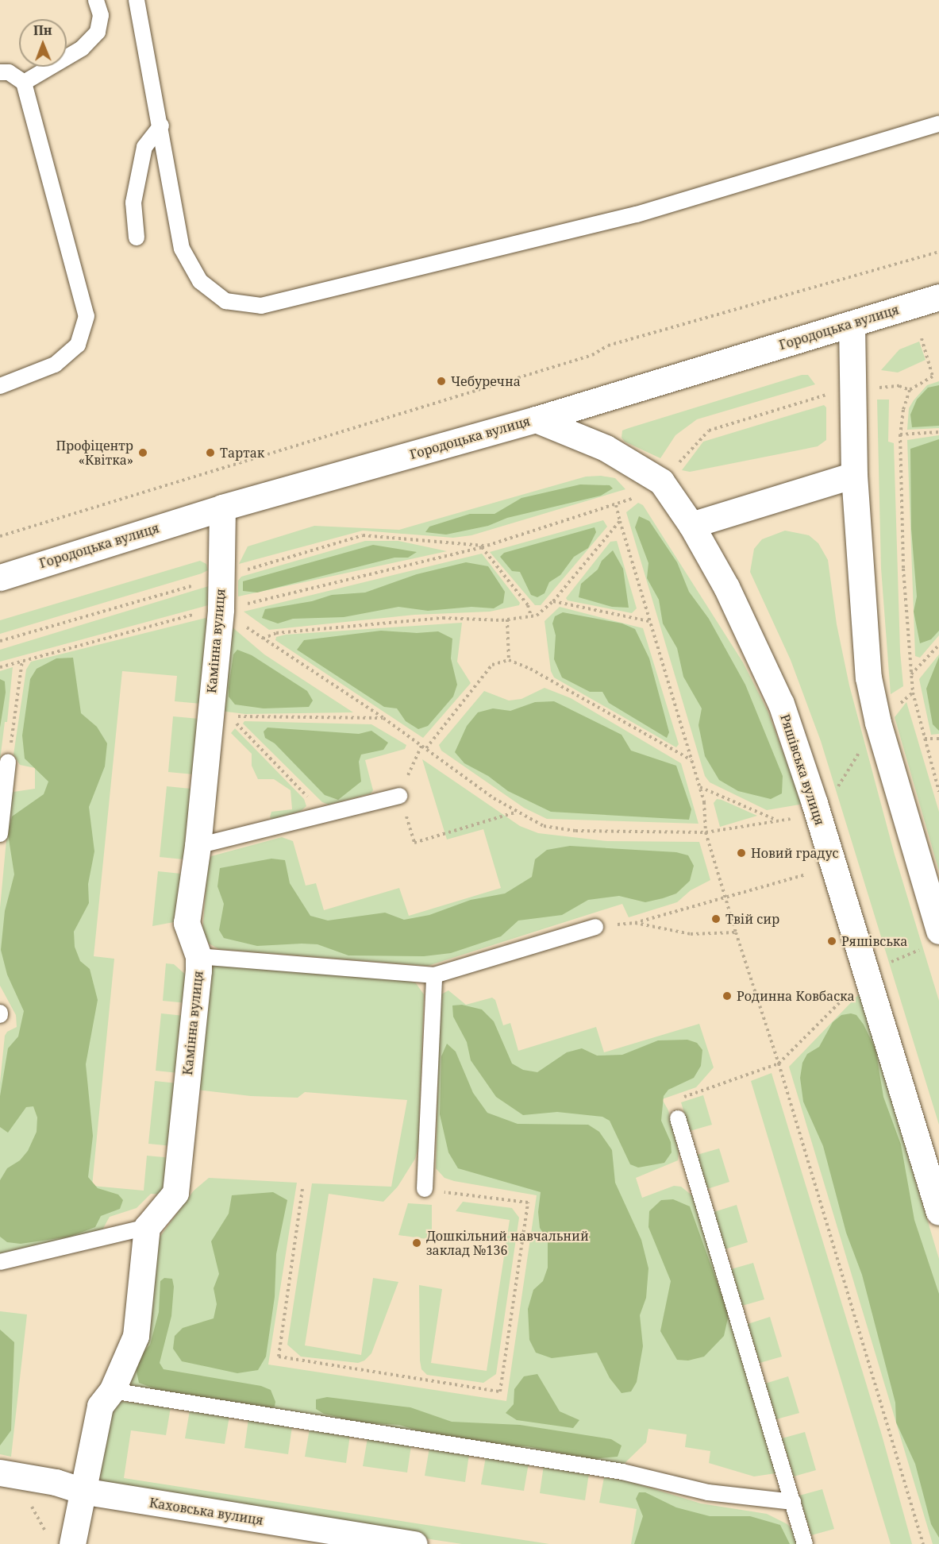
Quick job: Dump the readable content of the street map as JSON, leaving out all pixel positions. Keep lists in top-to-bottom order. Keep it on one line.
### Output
{"streets":{"main road":["Городоцька вулиця","Камінна вулиця","Ряшівська вулиця","Каховська вулиця"]},"crossings":[["Городоцька вулиця","Камінна вулиця"],["Городоцька вулиця","Ряшівська вулиця"]],"places":["Чебуречна","Профіцентр «Квітка»","Тартак","Новий градус","Твій сир","Ряшівська","Родинна Ковбаска","Дошкільний навчальний заклад №136"],"north":"top"}
